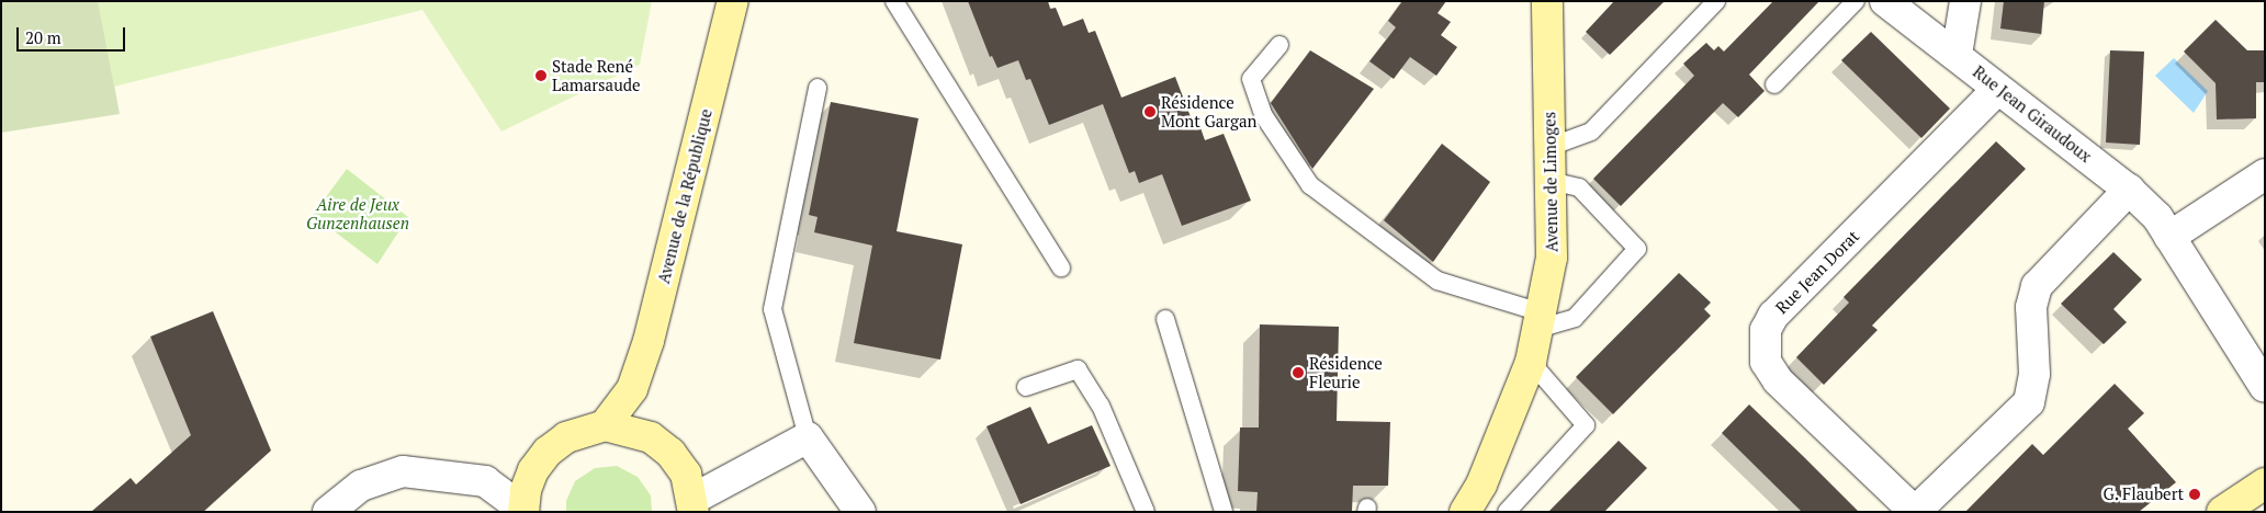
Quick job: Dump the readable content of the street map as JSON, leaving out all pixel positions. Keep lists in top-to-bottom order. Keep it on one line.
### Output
{"streets":{"main road":["Avenue de Limoges","Avenue de la République"],"street":["Rue Jean Giraudoux","Rue Jean Dorat"]},"crossings":[["Rue Jean Giraudoux","Rue Jean Dorat"]],"parks":["Aire de Jeux Gunzenhausen"],"places":["Stade René Lamarsaude","Résidence Mont Gargan","Résidence Fleurie","G. Flaubert"],"scale_bar":"20 m"}
